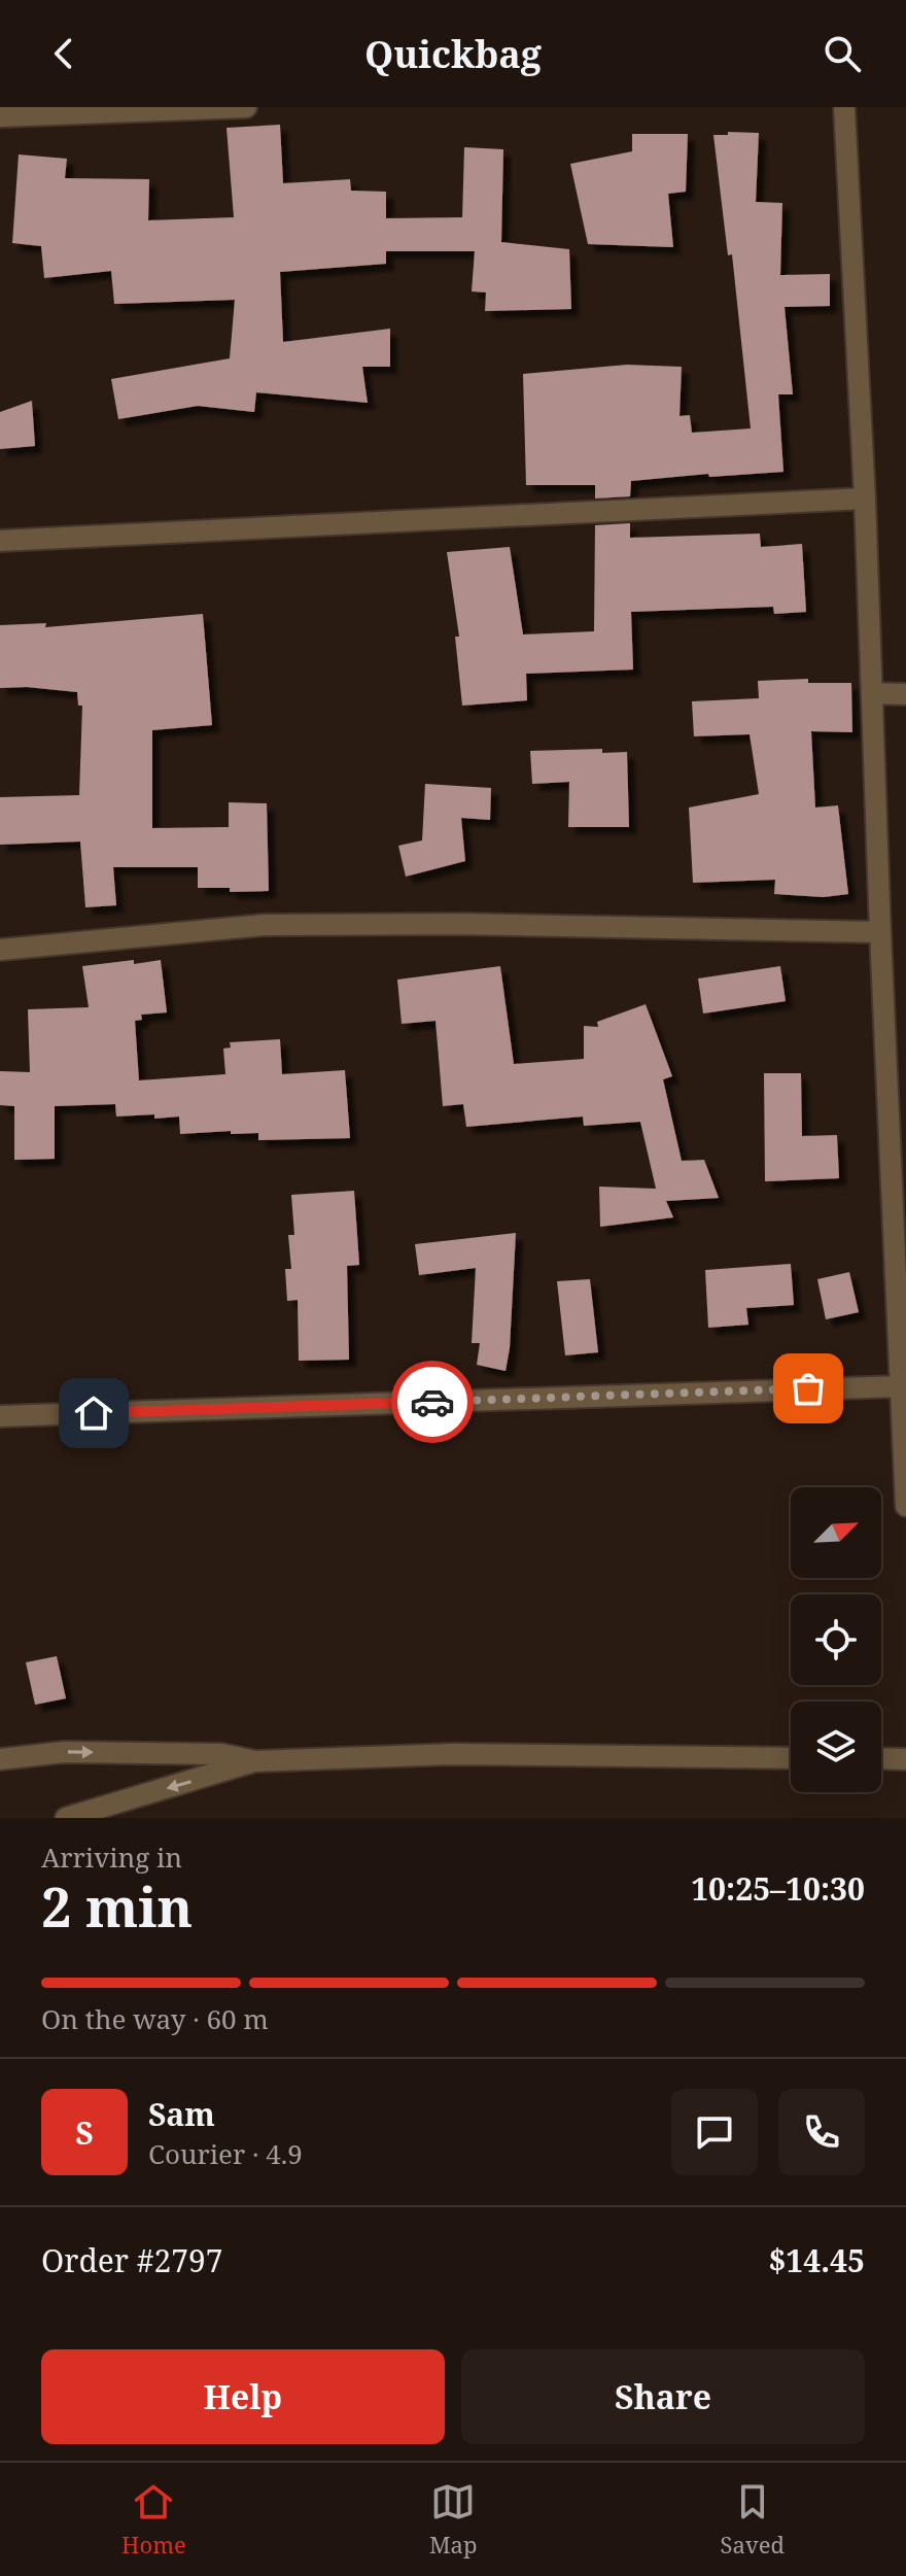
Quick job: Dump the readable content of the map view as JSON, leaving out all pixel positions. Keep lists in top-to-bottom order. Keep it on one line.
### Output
{"north":"top right","page":{"header":"Quickbag","heading":["2 min","Arriving in","10:25–10:30"],"panel":["Sam","Courier · 4.9","Order #2797","$14.45"],"bar":"On the way · 60 m","round":"S","buttons":["Help","Share"],"tabs":["Home","Map","Saved"]}}
